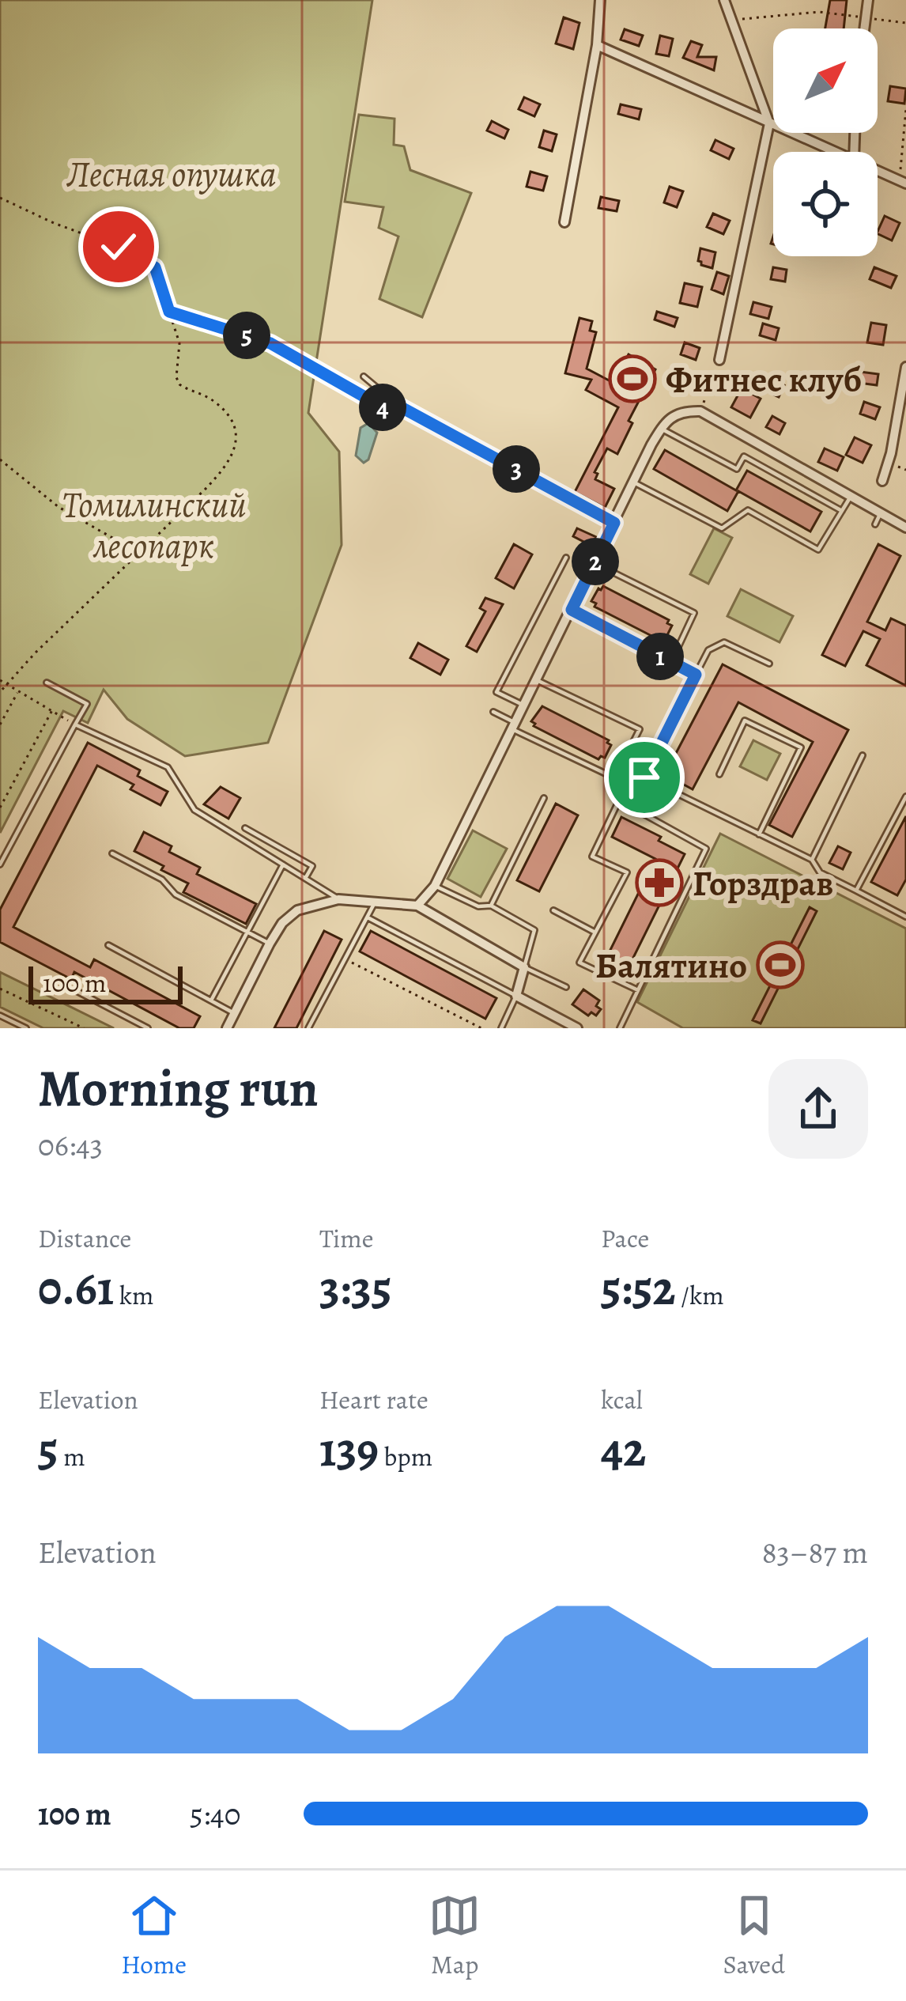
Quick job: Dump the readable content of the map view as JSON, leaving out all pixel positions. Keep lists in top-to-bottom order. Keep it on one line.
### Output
{"parks":["Лесная опушка","Томилинский лесопарк"],"places":{"sports":["Фитнес клуб","Балятино"],"pharmacy":["Горздрав"]},"scale_bar":"100 m","north":"top right","page":{"pins":["5","4","3","2","1"],"scale":"100 m","heading":["Morning run","06:43"],"stats":[["Distance","0.61 km"],["Time","3:35"],["Pace","5:52 /km"],["Elevation","5 m"],["Heart rate","139 bpm"],["kcal","42"]],"chart":["Elevation","83–87 m"],"list":[{"name":"100 m","note":"5:40"}],"tabs":["Home","Map","Saved"]}}
